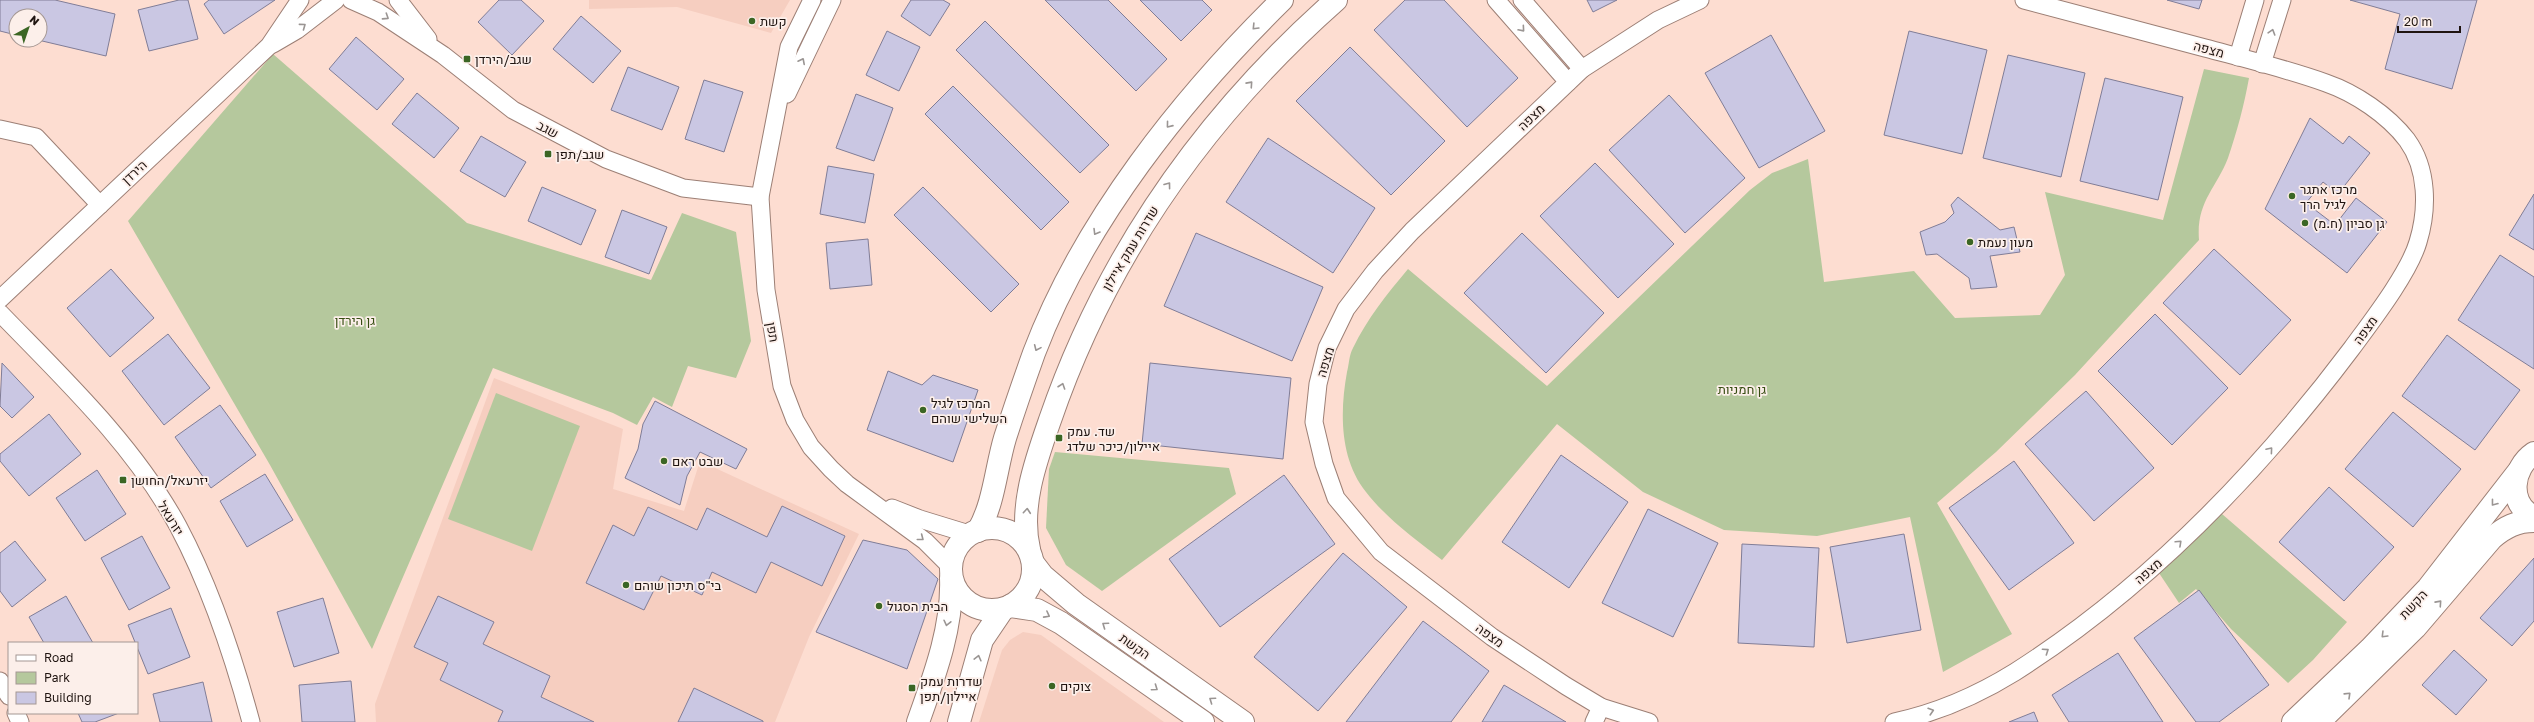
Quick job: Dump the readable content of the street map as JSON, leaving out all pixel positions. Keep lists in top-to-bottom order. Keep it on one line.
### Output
{"streets":{"main road":["שדרות עמק איילון","הקשת"],"street":["מצפה","שגב","הירדן","תפן","יזרעאל"]},"crossings":[["שגב","תפן"],["שדרות עמק איילון","תפן"],["שדרות עמק איילון","הקשת"],["תפן","הקשת"]],"parks":["גן הירדן","גן חמניות"],"places":{"other":["קשת","מרכז אתגר לגיל הרך","גן סביון (ח.מ)","מעון נעמת","המרכז לגיל השלישי שוהם","שבט ראם","בי\"ס תיכון שוהם","הבית הסגול","צוקים"],"transit":["שגב/הירדן","שגב/תפן","שד. עמק איילון/כיכר שלדג","יזרעאל/החושן","שדרות עמק איילון/תפן"]},"legend":["Road","Park","Building"],"scale_bar":"20 m","north":"top right"}
